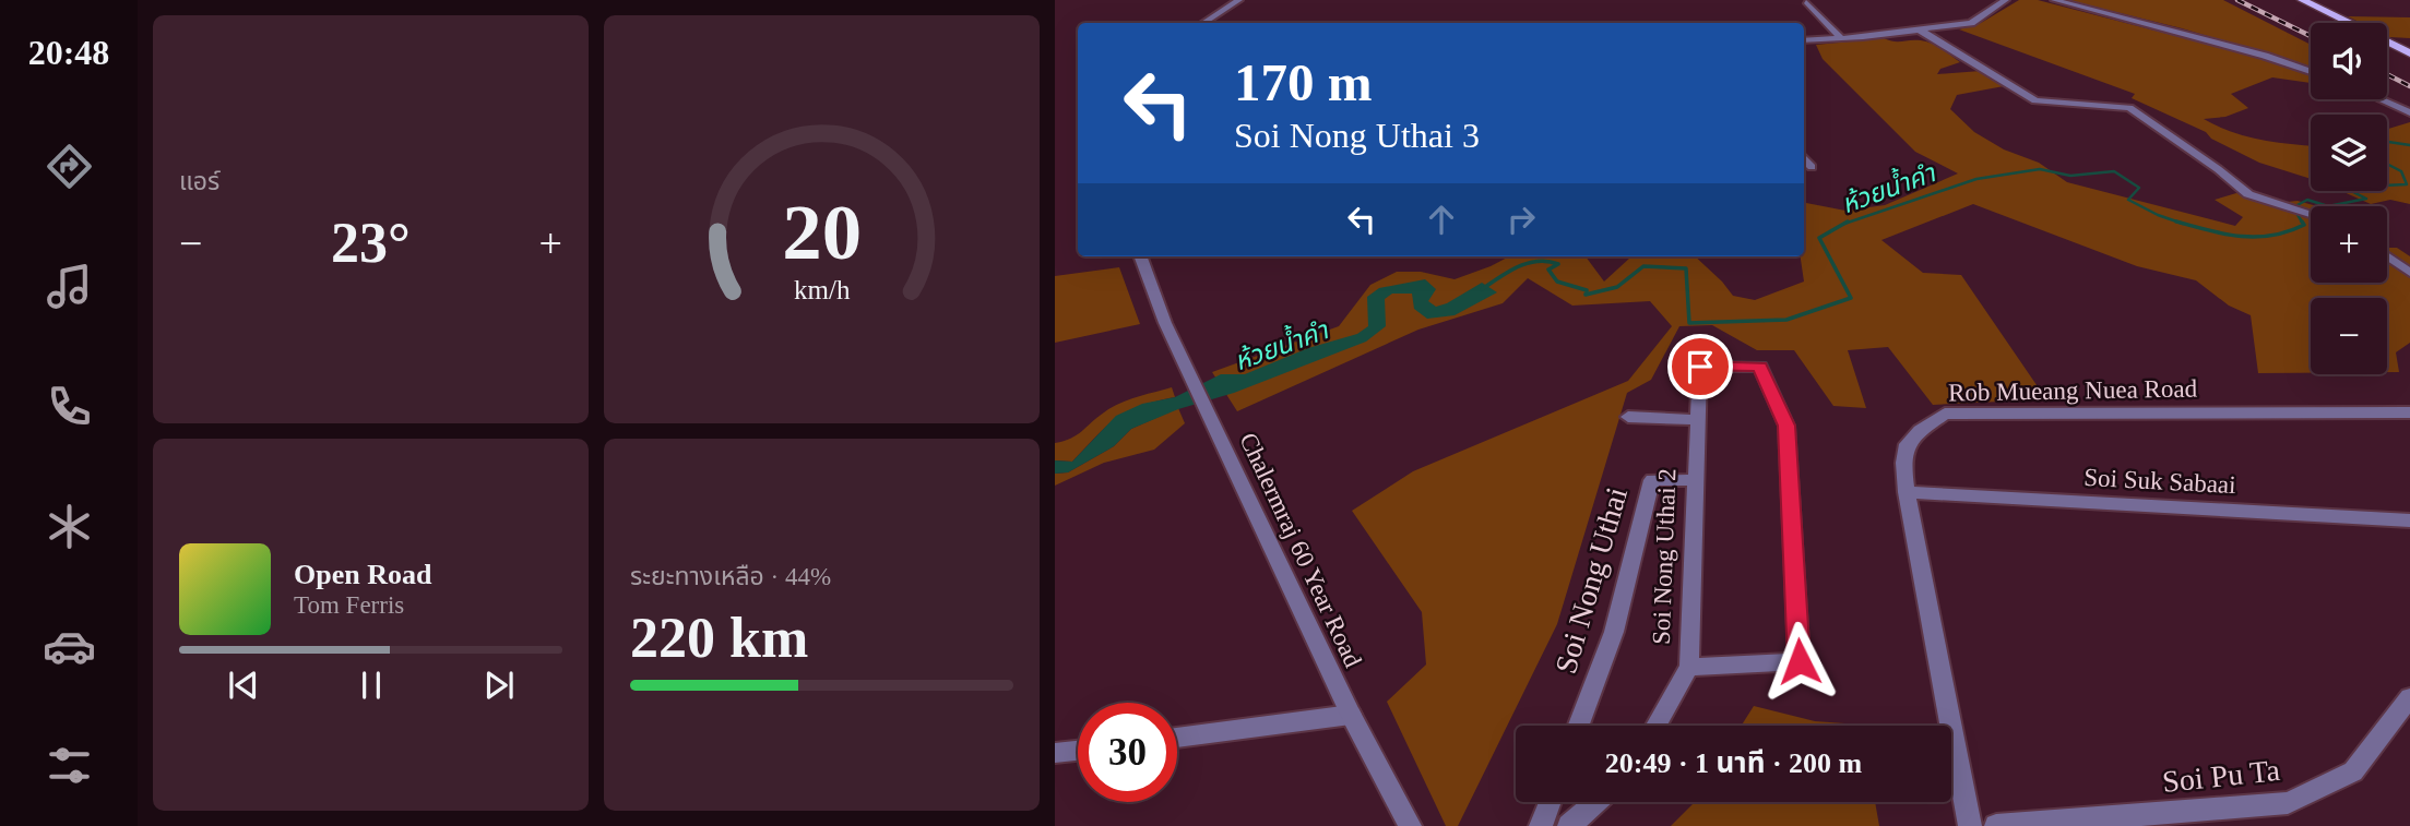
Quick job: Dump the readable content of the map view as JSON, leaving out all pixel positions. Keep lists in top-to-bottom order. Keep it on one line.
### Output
{"streets":{"street":["Rob Mueang Nuea Road","Soi Suk Sabaai","Chalermraj 60 Year Road","Soi Nong Uthai 2","Soi Nong Uthai","Soi Pu Ta"]},"crossings":[["Rob Mueang Nuea Road","Soi Suk Sabaai"],["Soi Nong Uthai 2","Soi Nong Uthai"]],"water":["ห้วยน้ำคำ"],"page":{"tabs":"20:48","tile":["แอร์",["ระยะทางเหลือ · 44%","220 km"]],"map_buttons":["+","−"],"turn":["170 m","Soi Nong Uthai 3"],"heat":["−","23°","+"],"song":["Open Road","Tom Ferris"],"limit":"30","trip":"20:49 · 1 นาที · 200 m","gauge":["20","km/h"]}}
